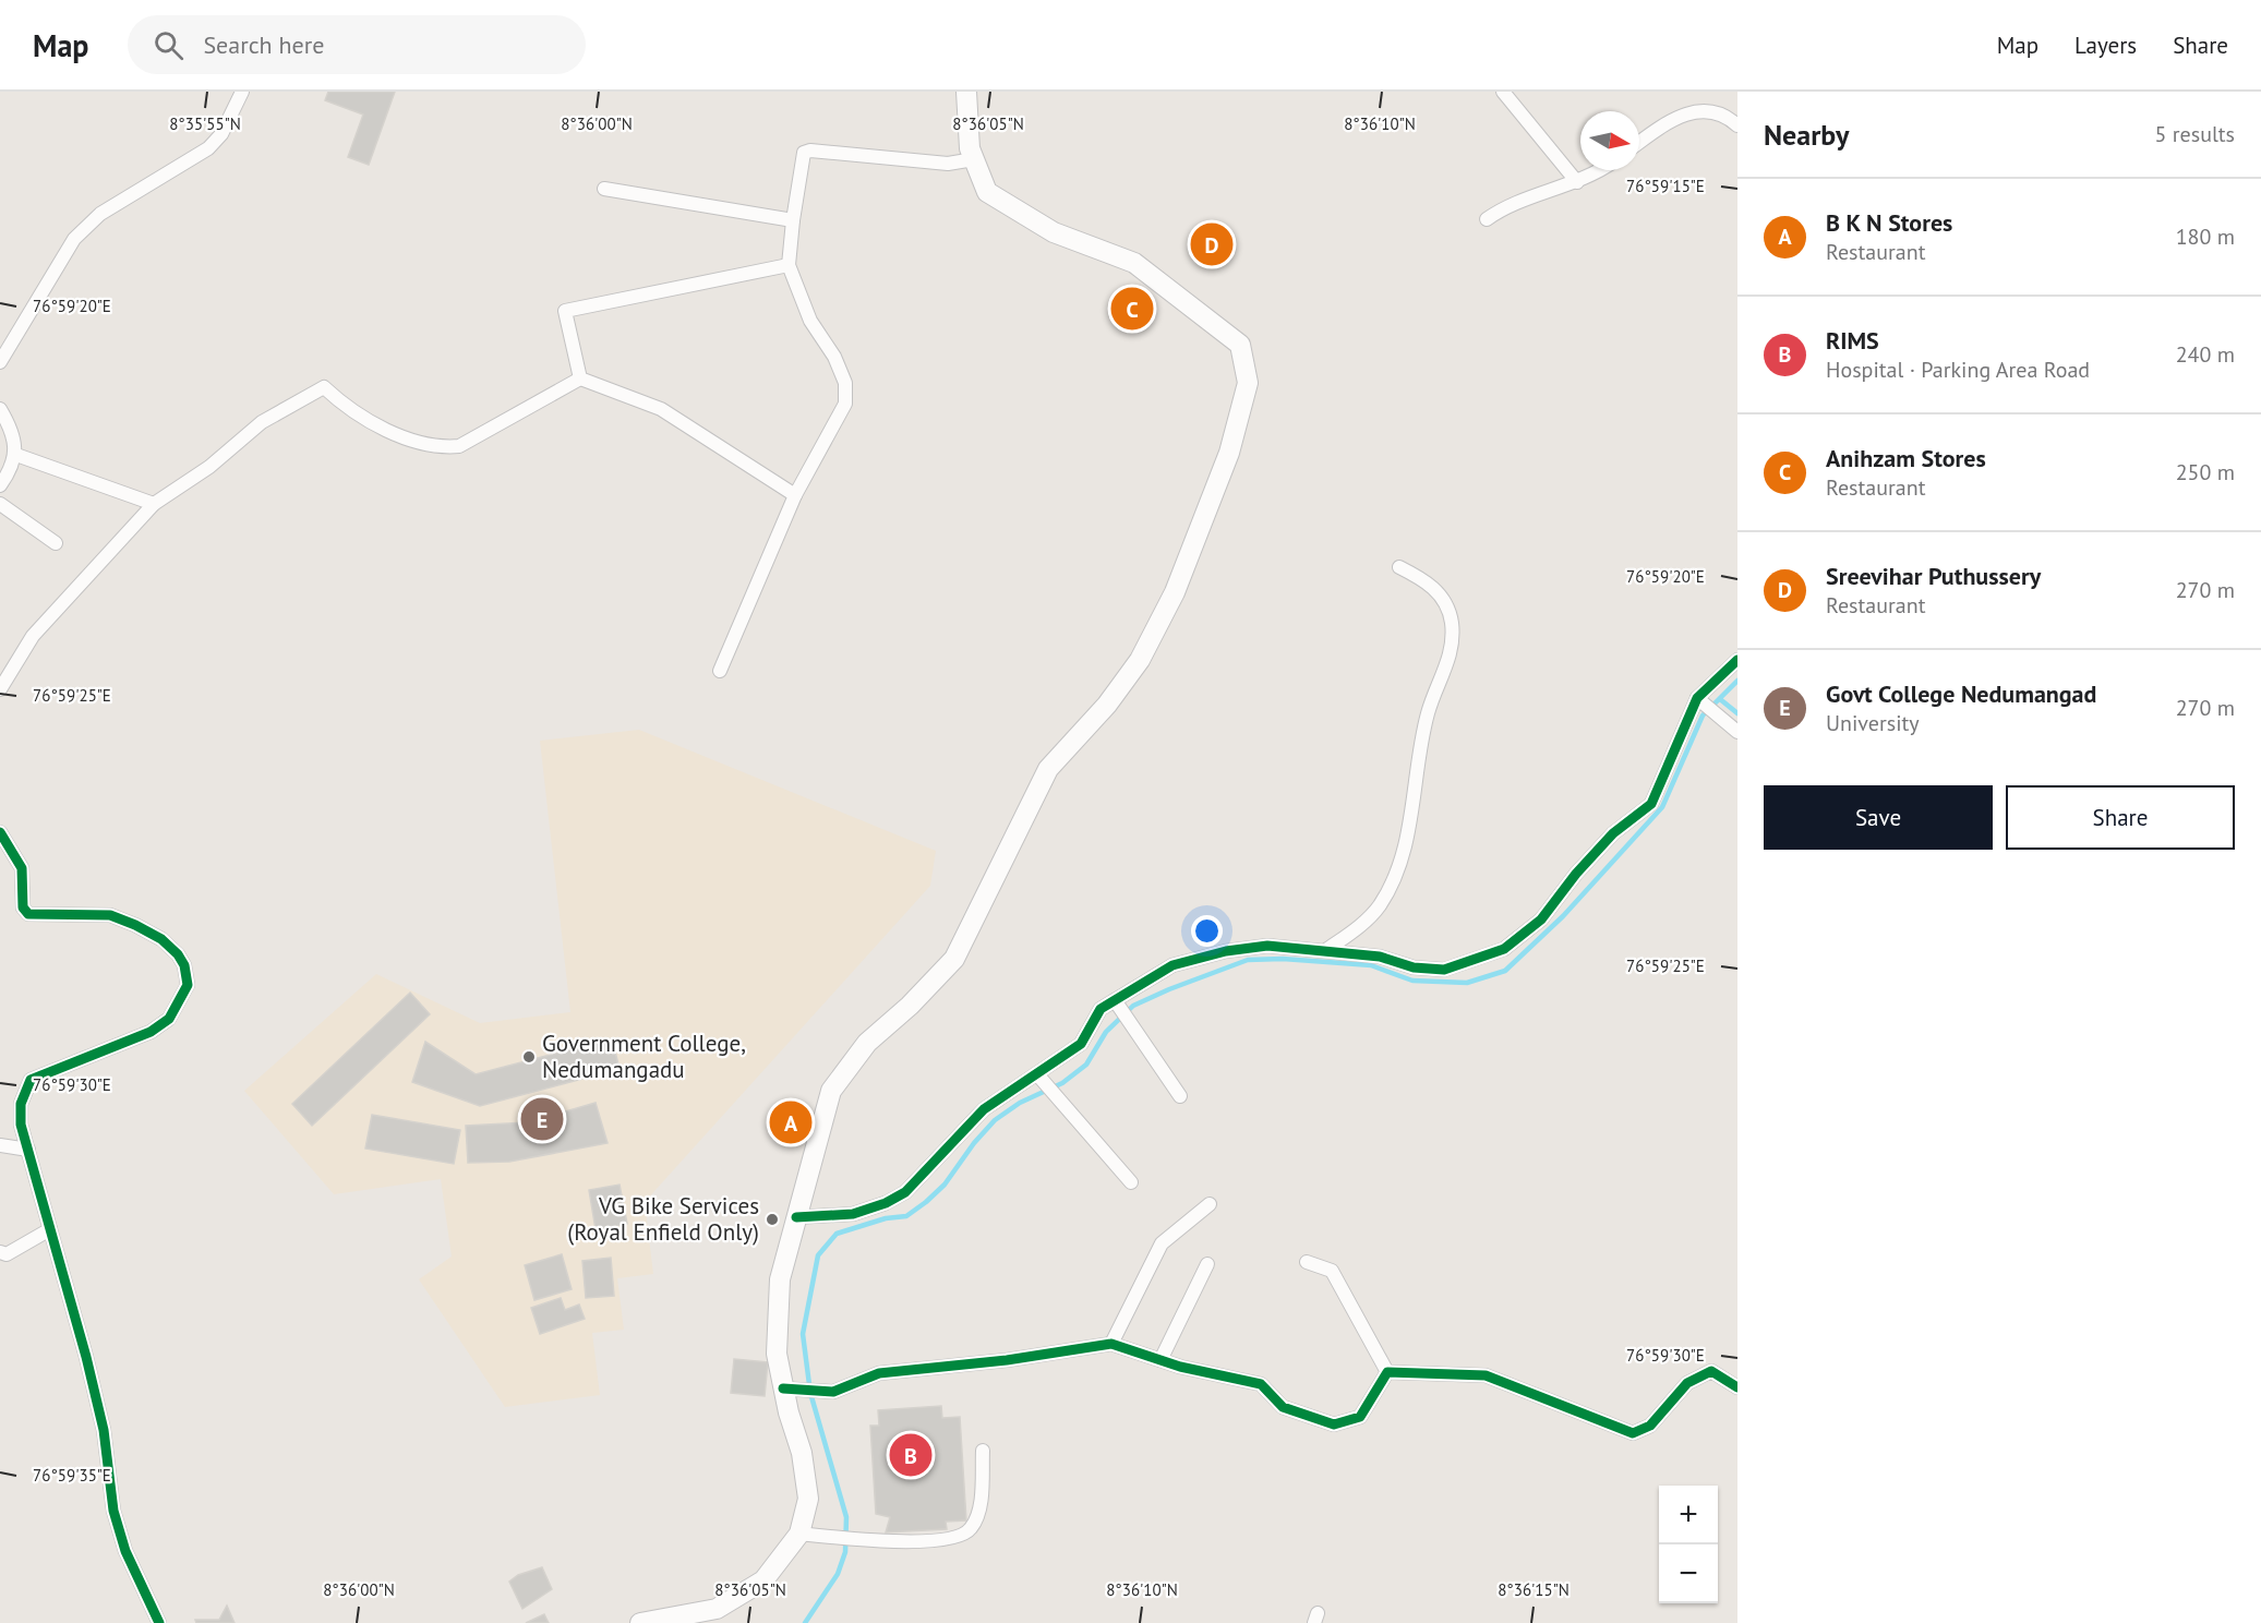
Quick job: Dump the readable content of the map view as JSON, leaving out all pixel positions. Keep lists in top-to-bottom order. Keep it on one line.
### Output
{"places":["Government College, Nedumangadu","VG Bike Services (Royal Enfield Only)"],"north":"right","page":{"header":"Map","search":"Search here","nav":["Map","Layers","Share"],"heading":["Nearby","5 results"],"list":[{"mark":"A","name":"B K N Stores","note":"Restaurant","value":"180 m"},{"mark":"B","name":"RIMS","note":"Hospital · Parking Area Road","value":"240 m"},{"mark":"C","name":"Anihzam Stores","note":"Restaurant","value":"250 m"},{"mark":"D","name":"Sreevihar Puthussery","note":"Restaurant","value":"270 m"},{"mark":"E","name":"Govt College Nedumangad","note":"University","value":"270 m"}],"pins":["D","C","E","A","B"],"buttons":["Save","Share"],"map_buttons":["+","−"]},"coordinates":["8°35'55\"N","8°36'00\"N","8°36'05\"N","8°36'10\"N","76°59'15\"E","76°59'20\"E","76°59'25\"E","76°59'30\"E","76°59'35\"E","8°36'15\"N"]}
